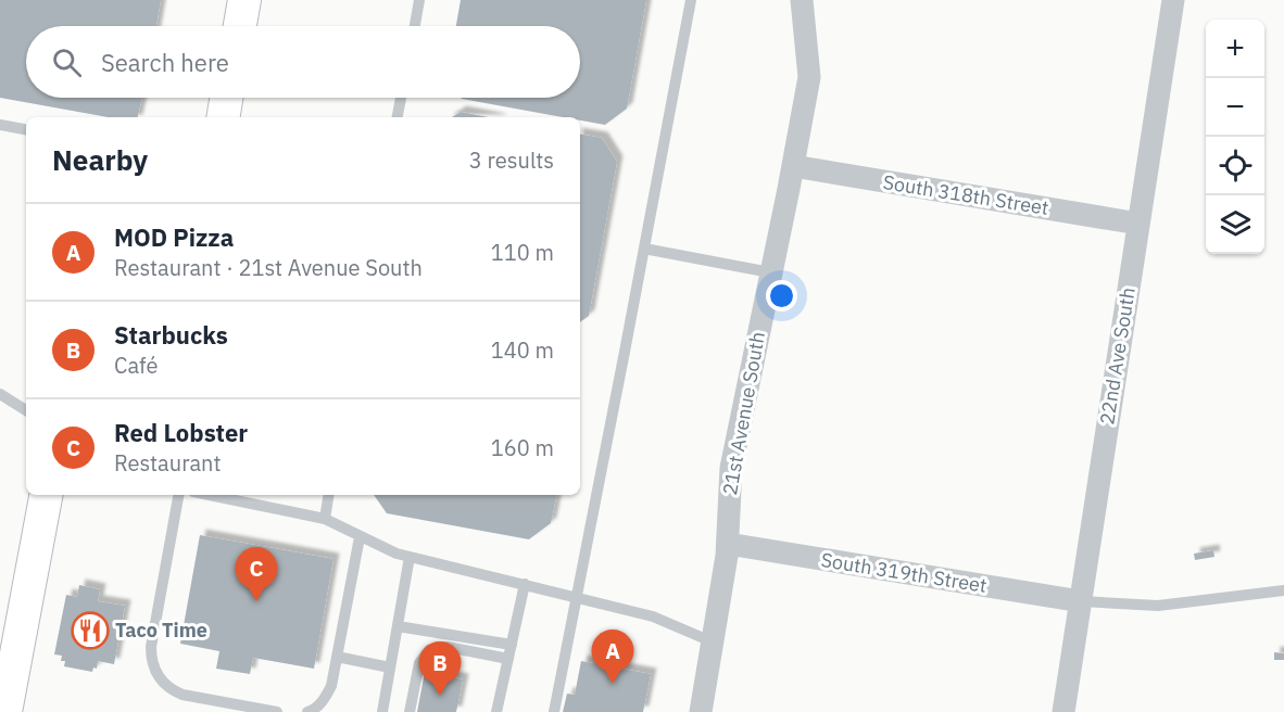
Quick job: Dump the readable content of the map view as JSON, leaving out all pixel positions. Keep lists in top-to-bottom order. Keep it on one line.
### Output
{"streets":{"street":["South 318th Street","22nd Ave South","21st Avenue South","South 319th Street"]},"crossings":[["South 318th Street","22nd Ave South"],["South 318th Street","21st Avenue South"],["22nd Ave South","South 319th Street"],["21st Avenue South","South 319th Street"]],"places":{"restaurant":["Taco Time"]},"page":{"map_buttons":["+","−"],"search":"Search here","heading":["Nearby","3 results"],"list":[{"mark":"A","name":"MOD Pizza","note":"Restaurant · 21st Avenue South","value":"110 m"},{"mark":"B","name":"Starbucks","note":"Café","value":"140 m"},{"mark":"C","name":"Red Lobster","note":"Restaurant","value":"160 m"}],"pins":["C","A","B"]}}
